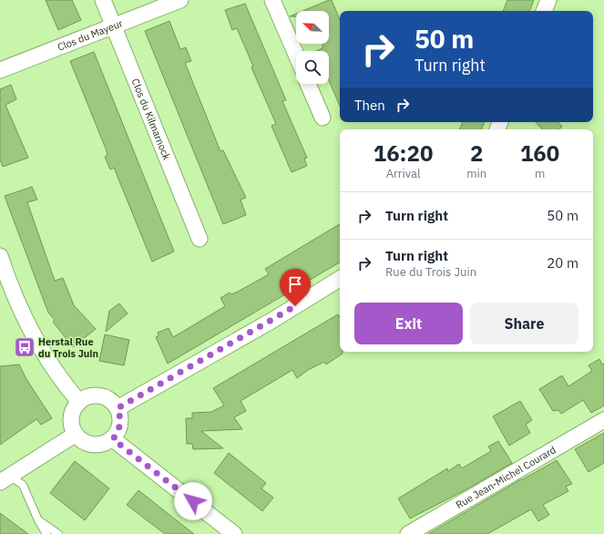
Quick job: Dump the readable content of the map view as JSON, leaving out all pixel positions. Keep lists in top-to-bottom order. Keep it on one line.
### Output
{"streets":{"street":["Clos du Mayeur","Clos du Kilmarnock","Rue Jean-Michel Courard"]},"crossings":[["Clos du Mayeur","Clos du Kilmarnock"]],"places":{"bus stop":["Herstal Rue du Trois Juin"]},"north":"top left","page":{"turn":["50 m","Turn right"],"then":"Then","eta":["16:20","Arrival","2","min","160","m"],"list":[{"name":"Turn right","value":"50 m"},{"name":"Turn right","note":"Rue du Trois Juin","value":"20 m"}],"buttons":["Exit","Share"]}}
